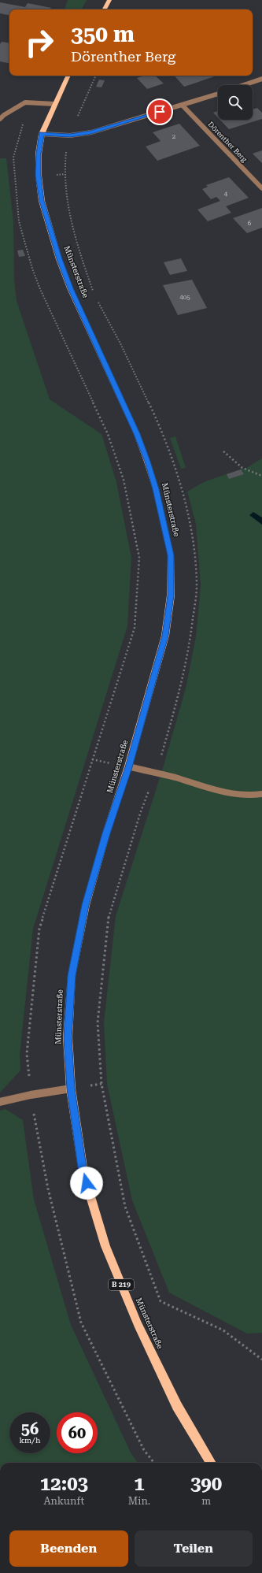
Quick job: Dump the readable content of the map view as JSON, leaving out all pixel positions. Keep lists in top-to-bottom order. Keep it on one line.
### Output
{"streets":{"main road":["Münsterstraße","B 219"],"street":["Dörenther Berg"]},"house_numbers":["2","4","6","405"],"page":{"turn":["350 m","Dörenther Berg"],"speed":"56 km/h","limit":"60","eta":["12:03","Ankunft","1","Min.","390","m"],"buttons":["Beenden","Teilen"]}}
